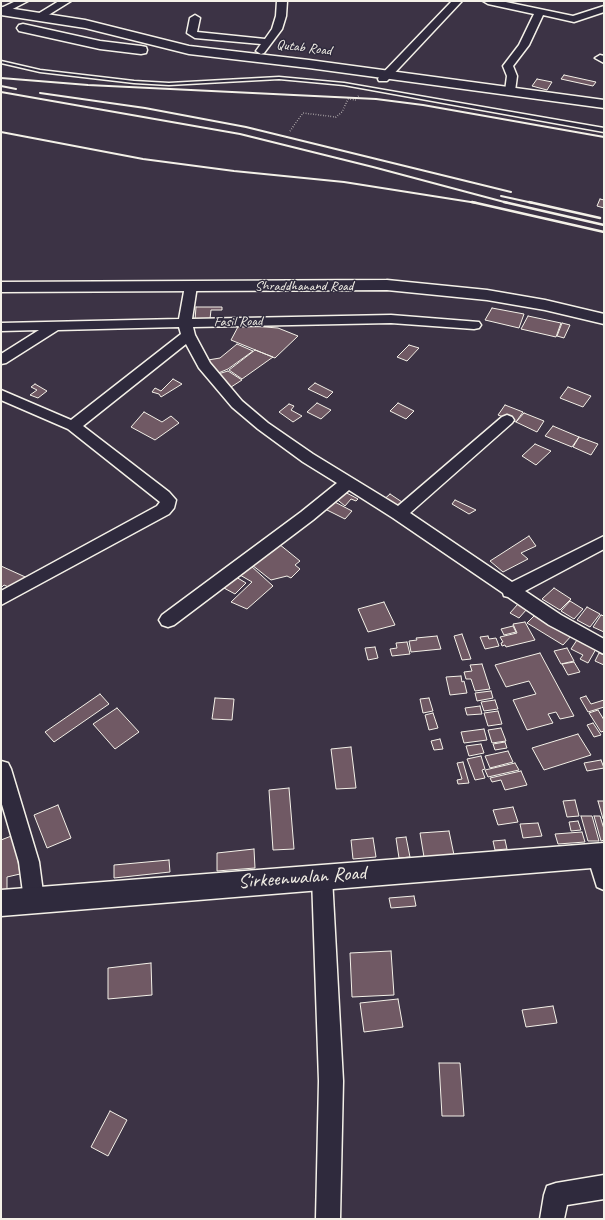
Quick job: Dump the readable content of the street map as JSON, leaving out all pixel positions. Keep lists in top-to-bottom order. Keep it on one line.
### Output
{"streets":{"main road":["Qutab Road","Shraddhanand Road","Sirkeenwalan Road"],"street":["Fasil Road"]}}
